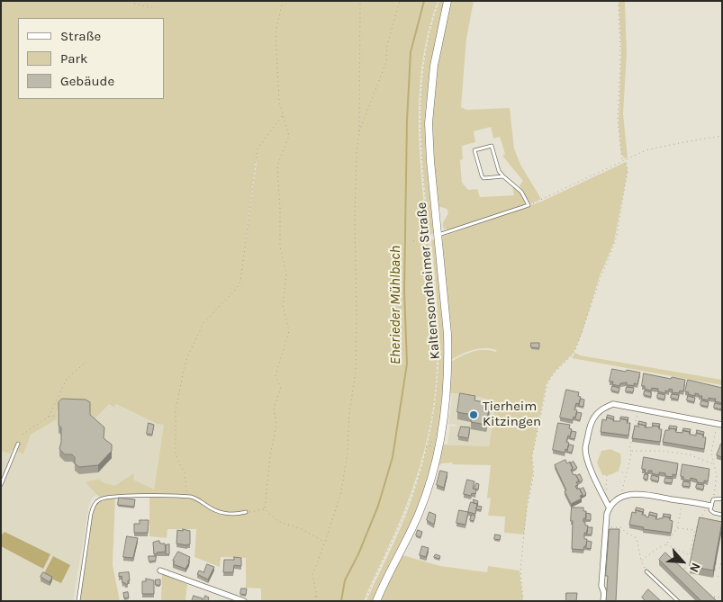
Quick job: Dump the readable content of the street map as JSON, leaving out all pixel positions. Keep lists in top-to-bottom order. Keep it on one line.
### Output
{"streets":{"main road":["Kaltensondheimer Straße"]},"water":["Eherieder Mühlbach"],"places":["Tierheim Kitzingen"],"legend":["Straße","Park","Gebäude"],"north":"bottom right"}
